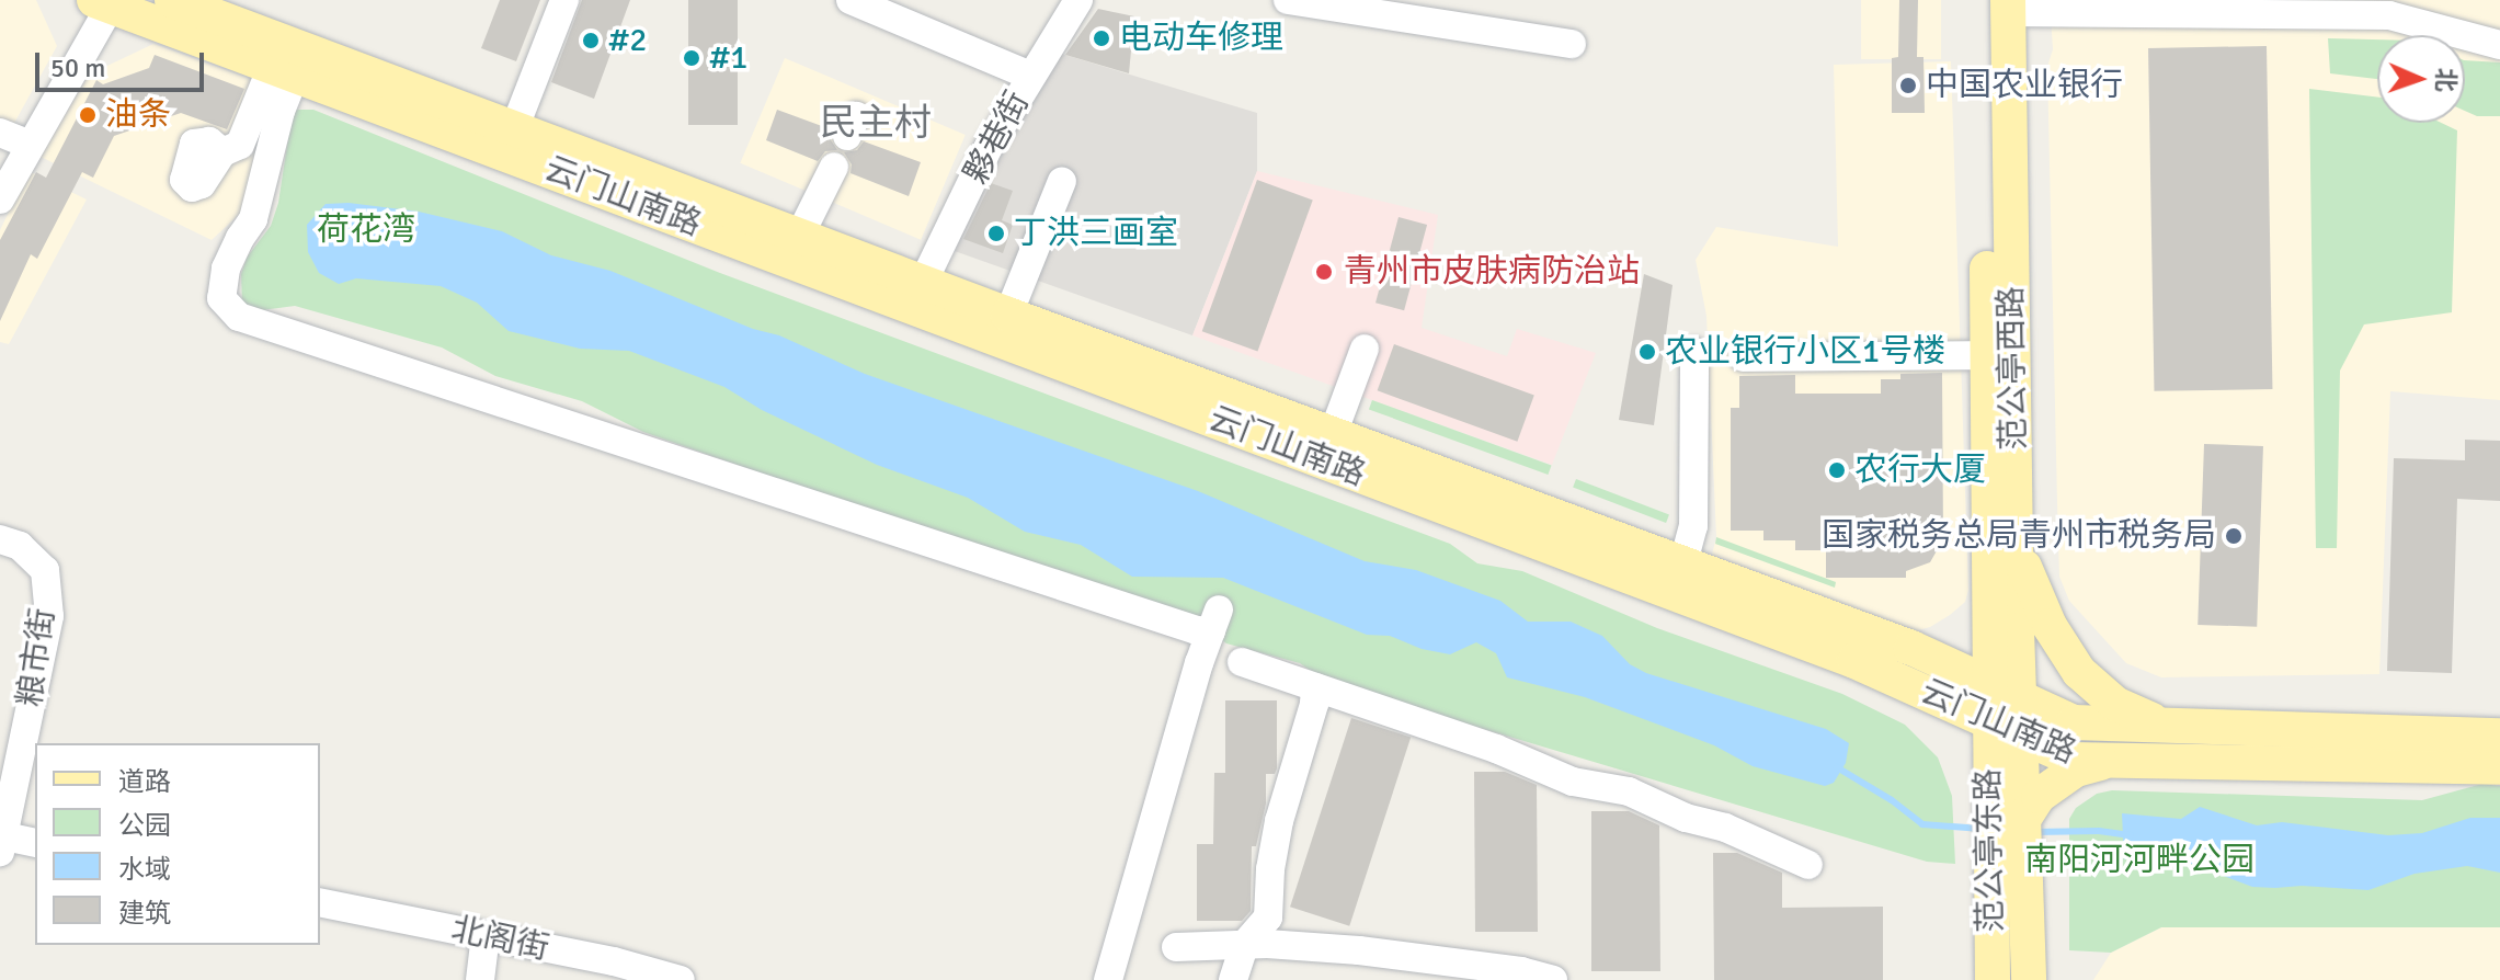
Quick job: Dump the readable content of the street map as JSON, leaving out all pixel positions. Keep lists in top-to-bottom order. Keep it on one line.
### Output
{"streets":{"main road":["云门山南路","范公亭西路","范公亭东路"],"street":["夥巷街","粮市街","北阁街"]},"crossings":[["夥巷街","云门山南路"],["云门山南路","范公亭西路"],["云门山南路","范公亭东路"],["范公亭西路","范公亭东路"]],"districts":["民主村"],"parks":["荷花湾","南阳河河畔公园"],"places":["电动车修理","#2","#1","中国农业银行","油条","丁洪三画室","青州市皮肤病防治站","农业银行小区1号楼","农行大厦","国家税务总局青州市税务局"],"legend":["道路","公园","水域","建筑"],"scale_bar":"50 m","north":"right"}
